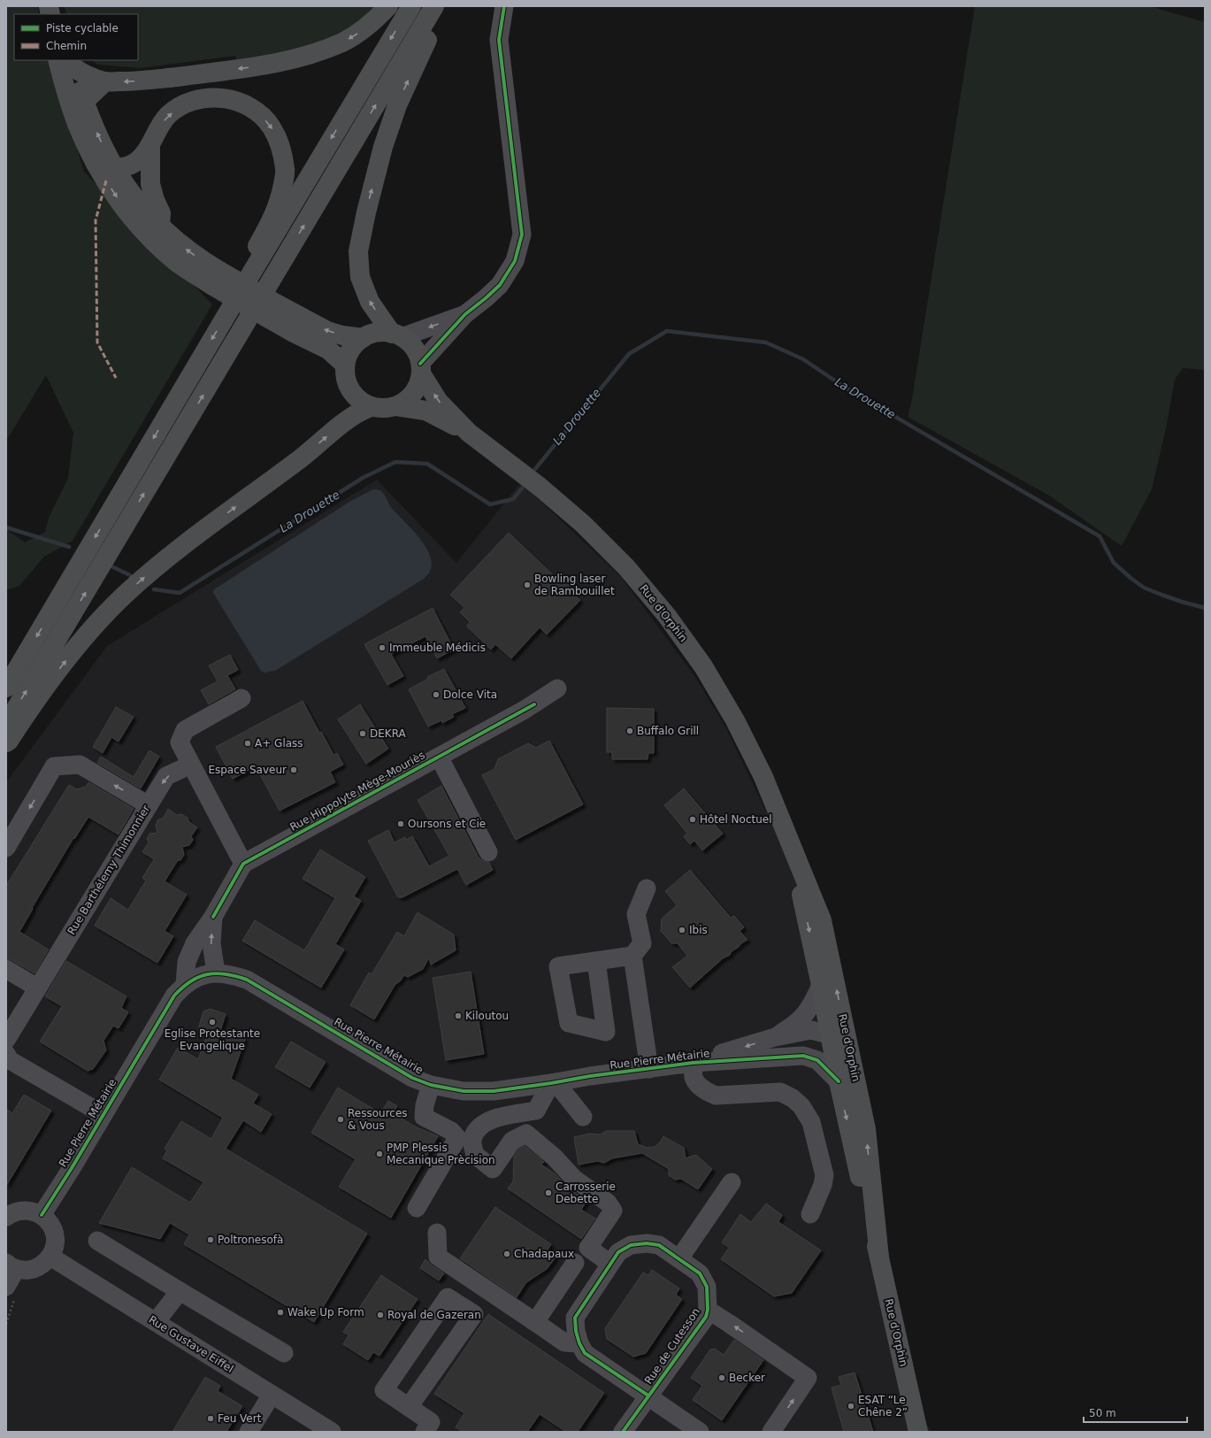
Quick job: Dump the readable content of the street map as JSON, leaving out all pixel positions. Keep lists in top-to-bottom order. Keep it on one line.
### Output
{"streets":{"main road":["Rue d'Orphin"],"street":["Rue Hippolyte Mège-Mouriès","Rue Barthélemy Thimonnier","Rue Pierre Métairie","Rue Gustave Eiffel","Rue de Cutesson"]},"crossings":[["Rue d'Orphin","Rue Pierre Métairie"]],"water":["La Drouette"],"places":["Bowling laser de Rambouillet","Immeuble Médicis","Dolce Vita","Buffalo Grill","DEKRA","A+ Glass","Espace Saveur","Hôtel Noctuel","Oursons et Cie","Ibis","Kiloutou","Eglise Protestante Evangelique","Ressources & Vous","PMP Plessis Mecanique Prècision","Carrosserie Debette","Poltronesofà","Chadapaux","Wake Up Form","Royal de Gazeran","Becker","ESAT “Le Chêne 2”","Feu Vert"],"legend":["Piste cyclable","Chemin"],"scale_bar":"50 m"}
